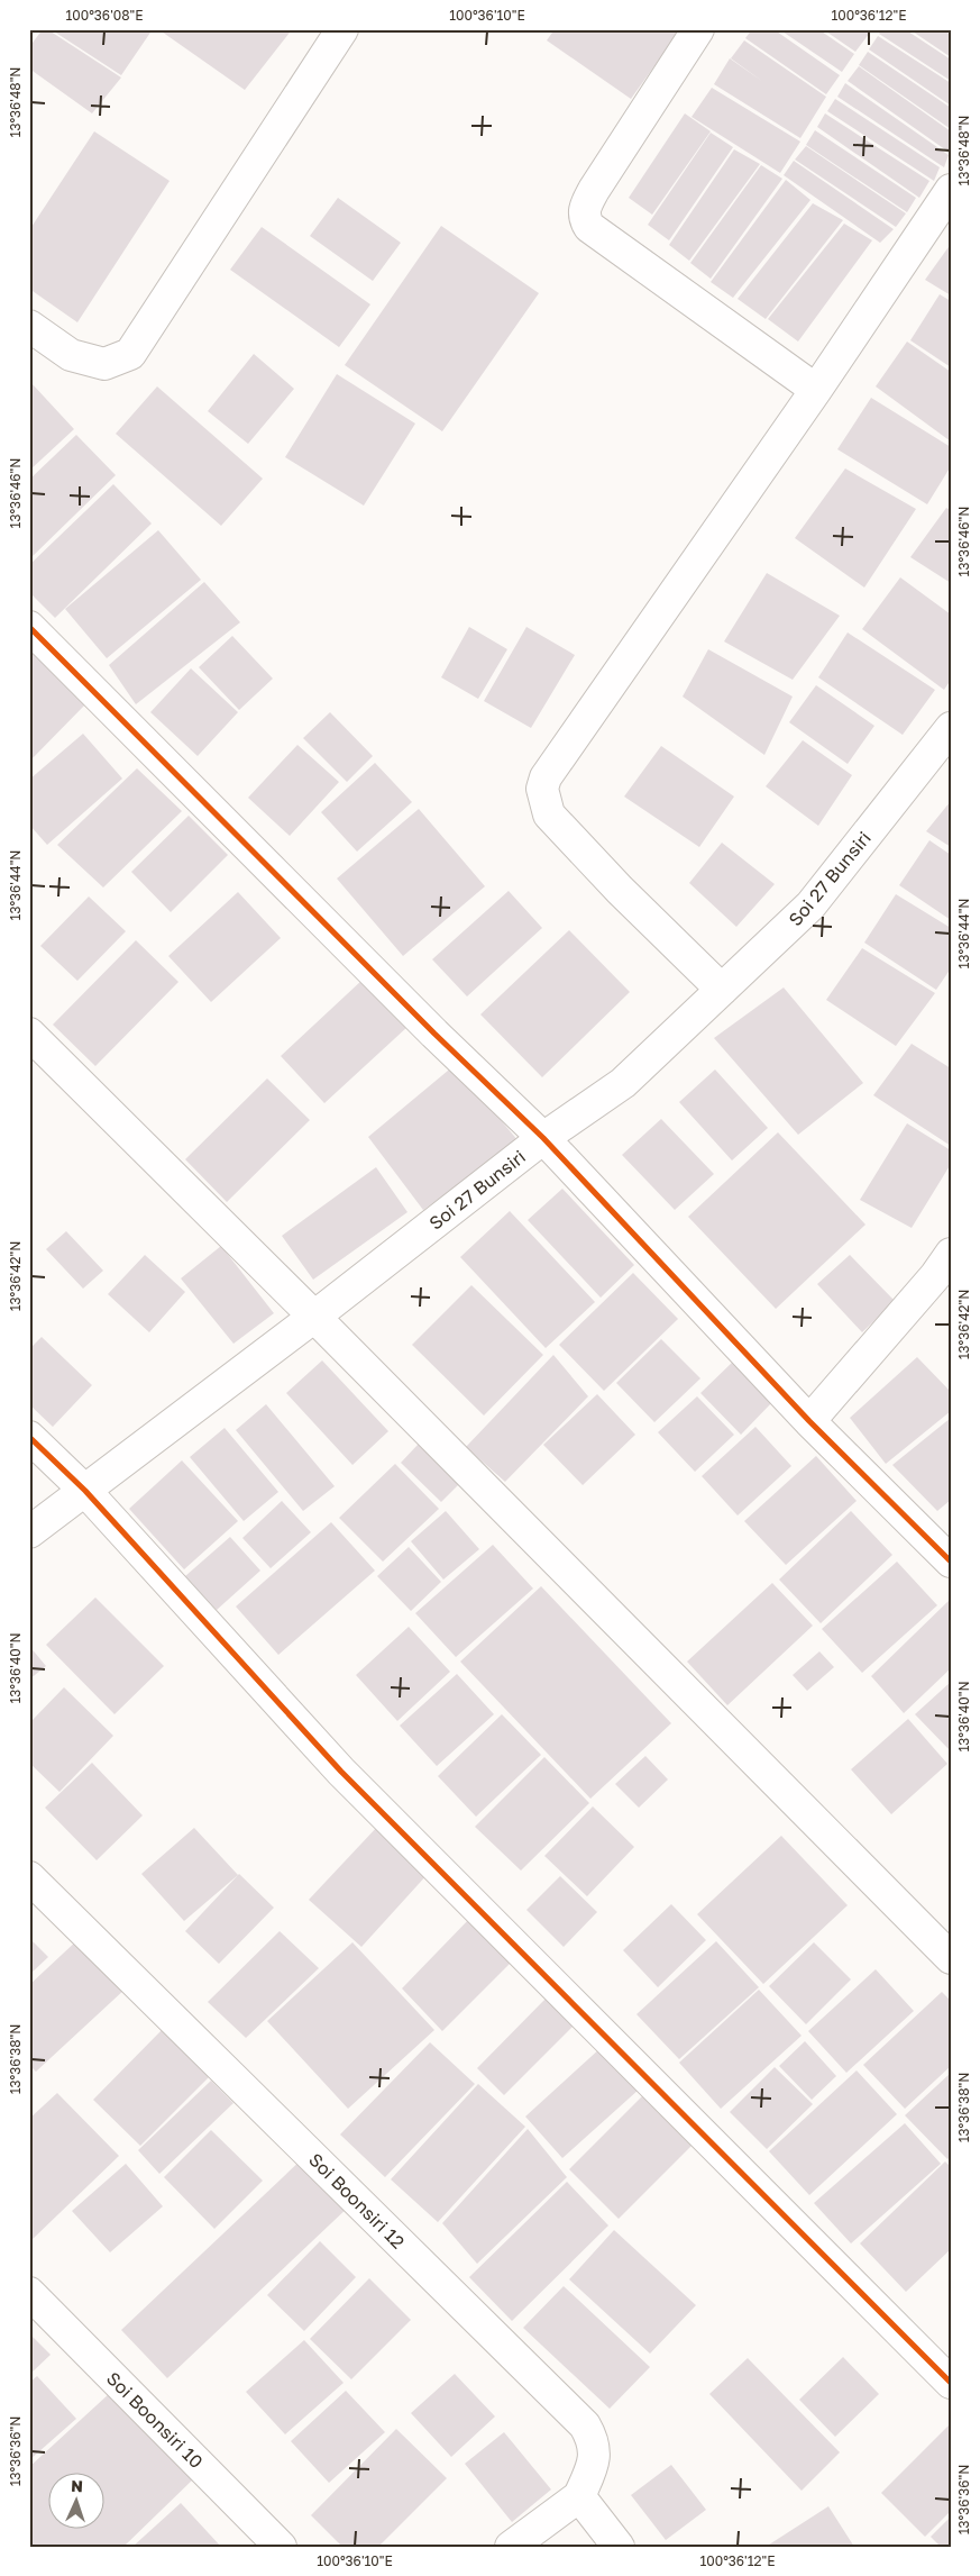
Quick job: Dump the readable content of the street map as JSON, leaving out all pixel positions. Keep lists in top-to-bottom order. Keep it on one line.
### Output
{"streets":{"street":["Soi 27 Bunsiri","Soi Boonsiri 12","Soi Boonsiri 10"]},"north":"top","coordinates":["100°36'08\"E","100°36'10\"E","100°36'12\"E","13°36'48\"N","13°36'46\"N","13°36'44\"N","13°36'42\"N","13°36'40\"N","13°36'38\"N","13°36'36\"N"]}
